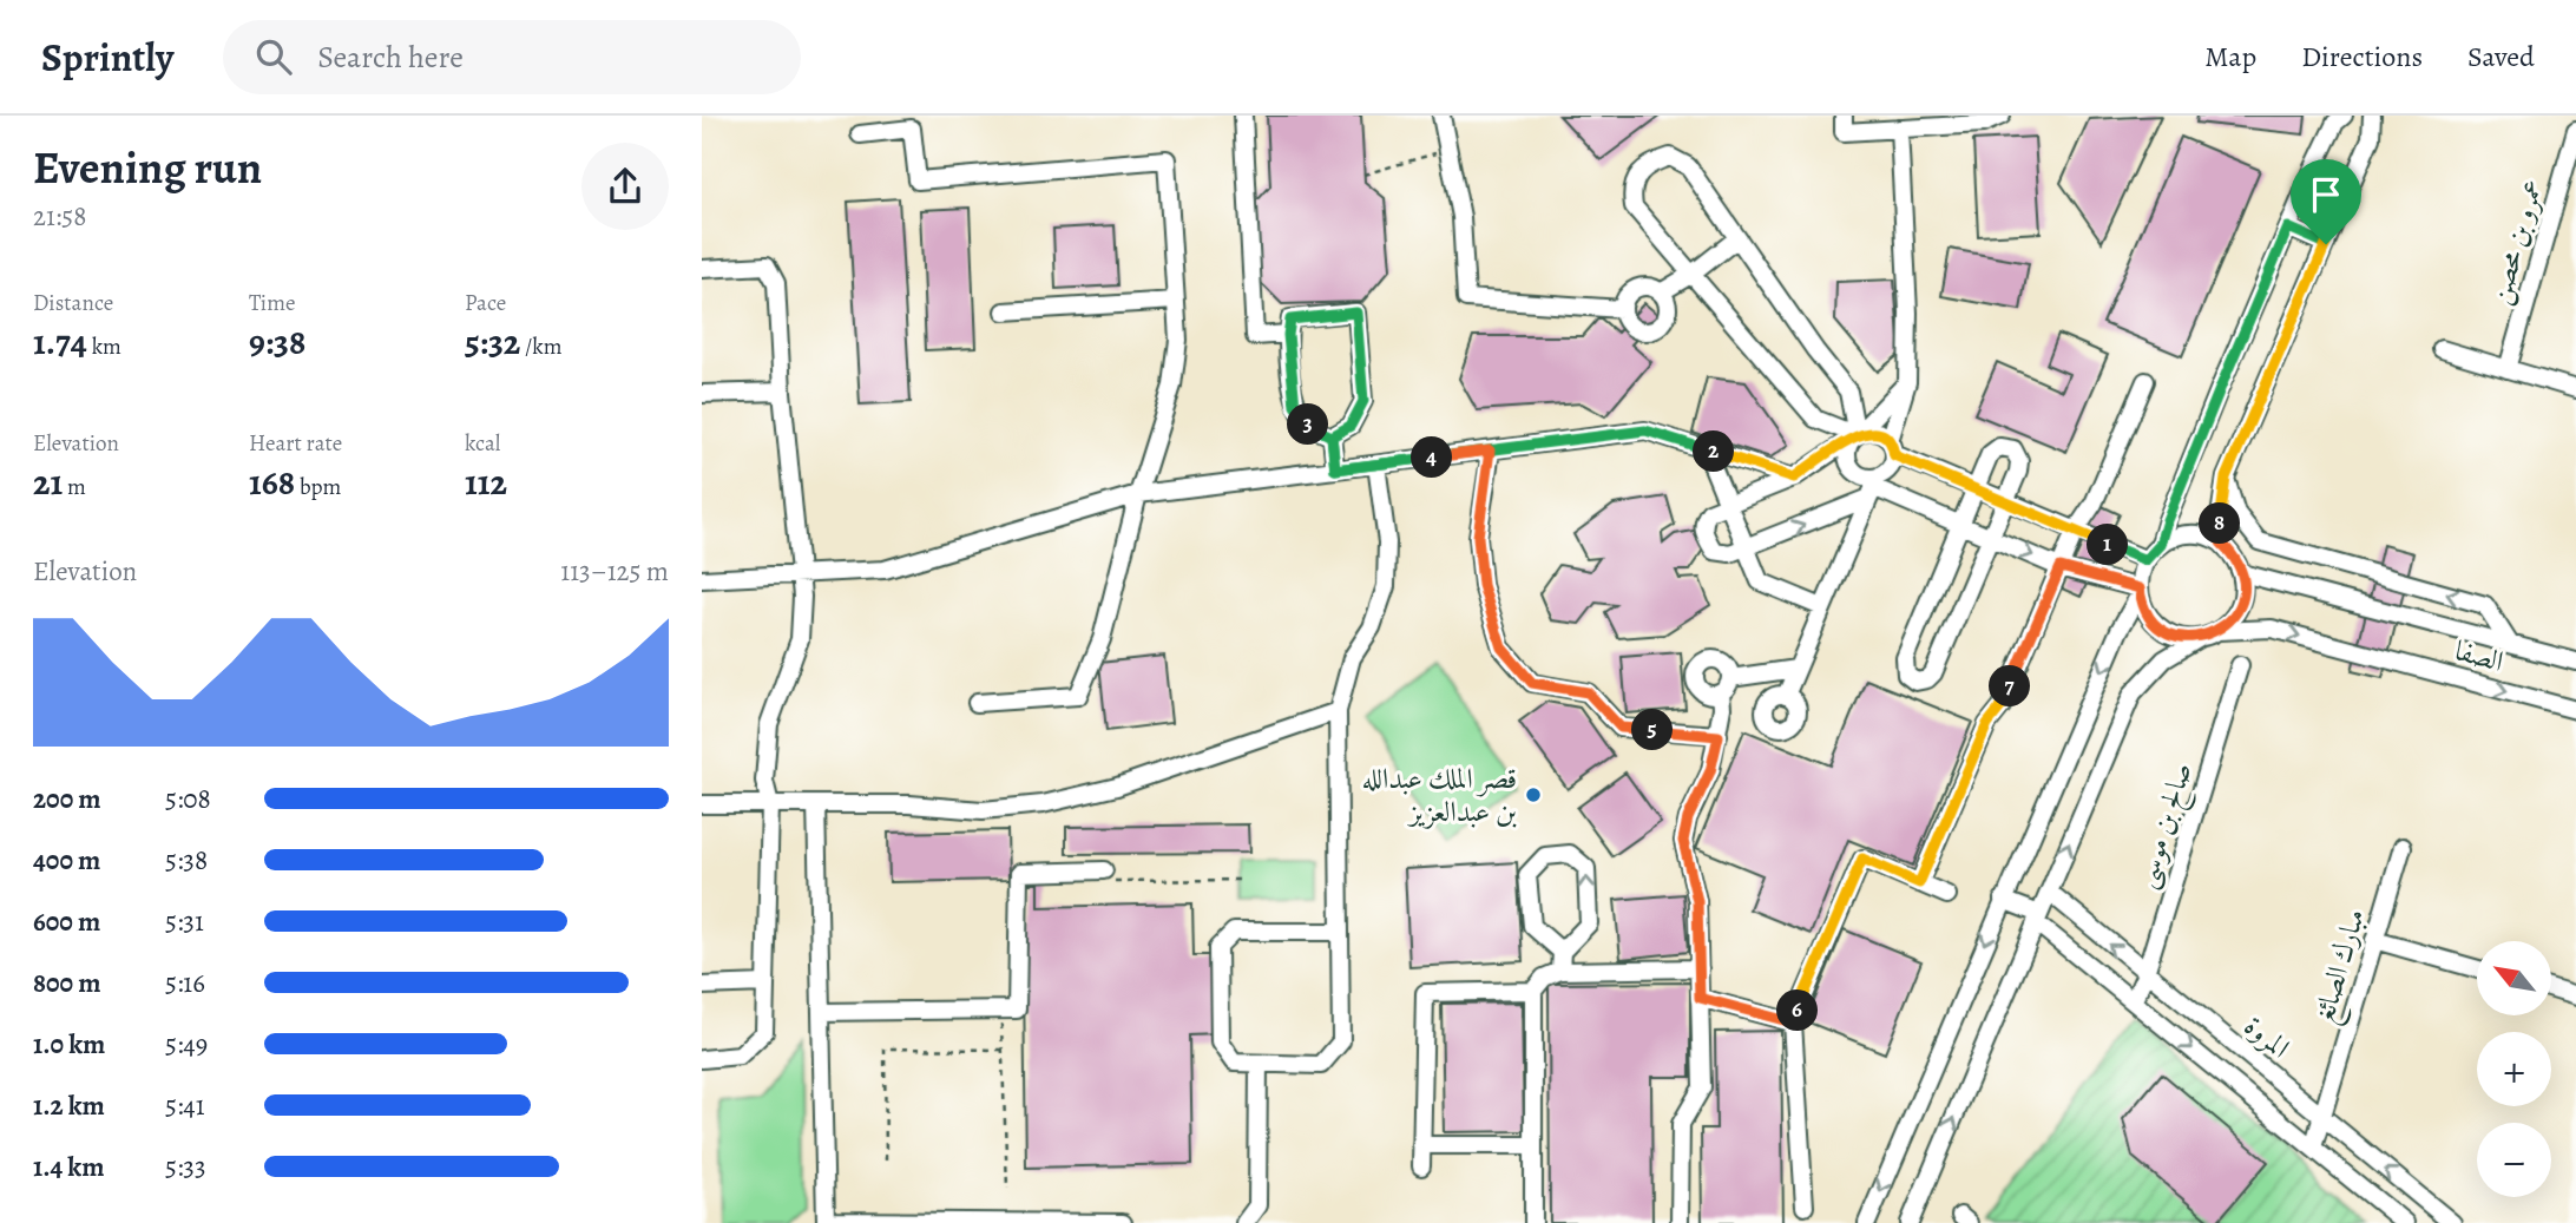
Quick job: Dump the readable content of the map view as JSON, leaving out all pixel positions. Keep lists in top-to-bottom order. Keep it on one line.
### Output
{"streets":{"street":["عمرو بن محصن","الصفا","صالح بن موسى","مبارك الصائغ","المروة"]},"crossings":[["صالح بن موسى","المروة"],["مبارك الصائغ","المروة"]],"places":["قصر الملك عبدالله بن عبدالعزيز"],"north":"top left","page":{"header":"Sprintly","search":"Search here","nav":["Map","Directions","Saved"],"heading":["Evening run","21:58"],"stats":[["Distance","1.74 km"],["Time","9:38"],["Pace","5:32 /km"],["Elevation","21 m"],["Heart rate","168 bpm"],["kcal","112"]],"pins":["3","2","4","8","1","7","5","6"],"chart":["Elevation","113–125 m"],"list":[{"name":"200 m","note":"5:08"},{"name":"400 m","note":"5:38"},{"name":"600 m","note":"5:31"},{"name":"800 m","note":"5:16"},{"name":"1.0 km","note":"5:49"},{"name":"1.2 km","note":"5:41"},{"name":"1.4 km","note":"5:33"}],"map_buttons":["+","−"]}}
